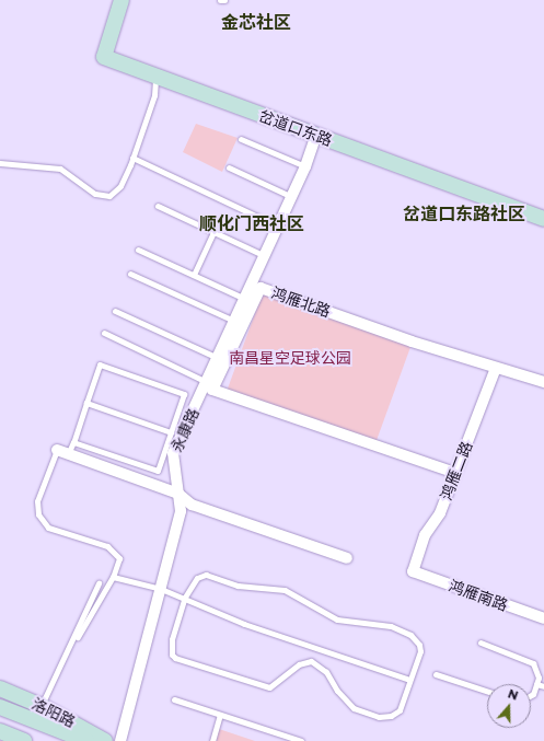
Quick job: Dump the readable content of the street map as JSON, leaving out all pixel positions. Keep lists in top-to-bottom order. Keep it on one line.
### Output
{"streets":{"street":["岔道口东路","鸿雁北路","永康路","鸿雁二路","鸿雁南路","洛阳路"]},"crossings":[["岔道口东路","永康路"],["鸿雁北路","鸿雁二路"],["鸿雁二路","鸿雁南路"]],"districts":["金芯社区","岔道口东路社区","顺化门西社区"],"parks":["南昌星空足球公园"],"north":"top"}
